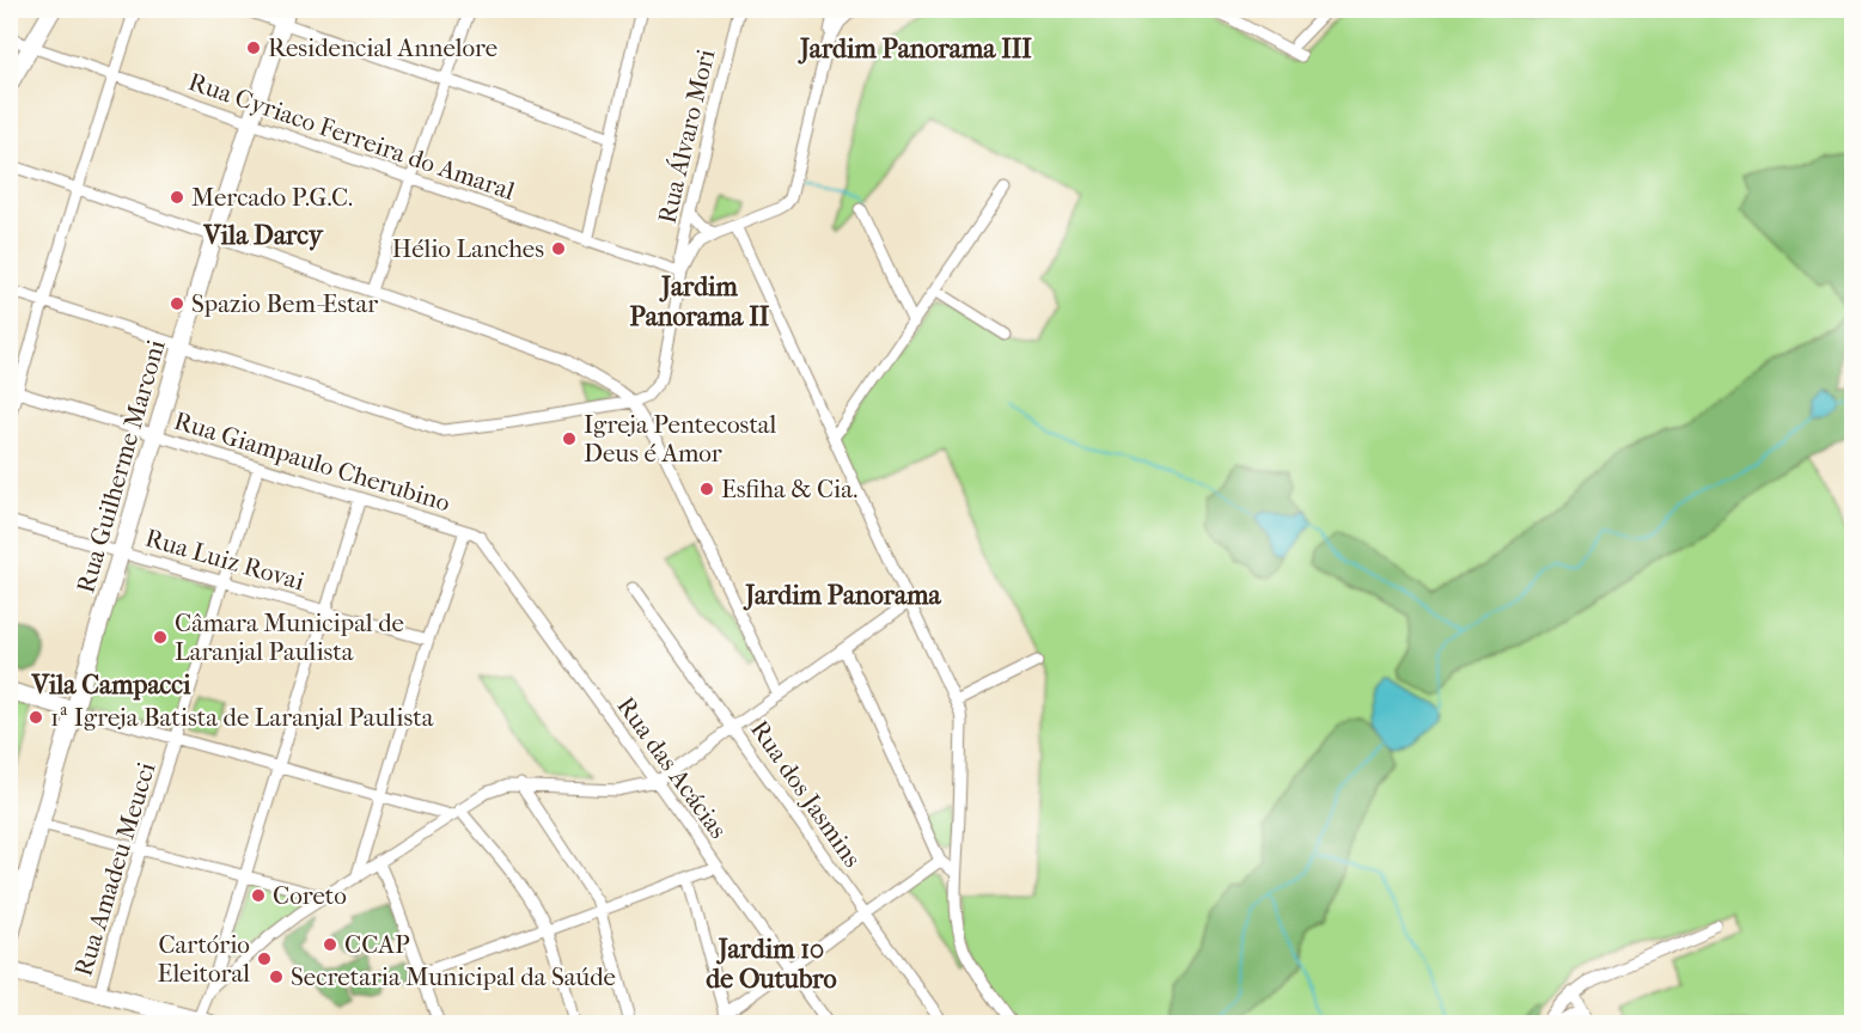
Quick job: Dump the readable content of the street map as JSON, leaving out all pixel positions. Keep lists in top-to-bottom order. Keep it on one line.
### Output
{"streets":{"main road":["Rua Guilherme Marconi"],"street":["Rua Cyriaco Ferreira do Amaral","Rua Álvaro Mori","Rua Giampaulo Cherubino","Rua Luiz Rovai","Rua das Acácias","Rua dos Jasmins","Rua Amadeu Meucci"]},"crossings":[["Rua Cyriaco Ferreira do Amaral","Rua Álvaro Mori"],["Rua Cyriaco Ferreira do Amaral","Rua Guilherme Marconi"],["Rua Giampaulo Cherubino","Rua Guilherme Marconi"],["Rua Giampaulo Cherubino","Rua das Acácias"],["Rua Giampaulo Cherubino","Rua Amadeu Meucci"],["Rua Guilherme Marconi","Rua Luiz Rovai"],["Rua Luiz Rovai","Rua Amadeu Meucci"]],"districts":["Jardim Panorama III","Vila Darcy","Jardim Panorama II","Jardim Panorama","Vila Campacci","Jardim 10 de Outubro"],"places":["Residencial Annelore","Mercado P.G.C.","Hélio Lanches","Spazio Bem-Estar","Igreja Pentecostal Deus é Amor","Esfiha & Cia.","Câmara Municipal de Laranjal Paulista","1ª Igreja Batista de Laranjal Paulista","Coreto","CCAP","Cartório Eleitoral","Secretaria Municipal da Saúde"]}
